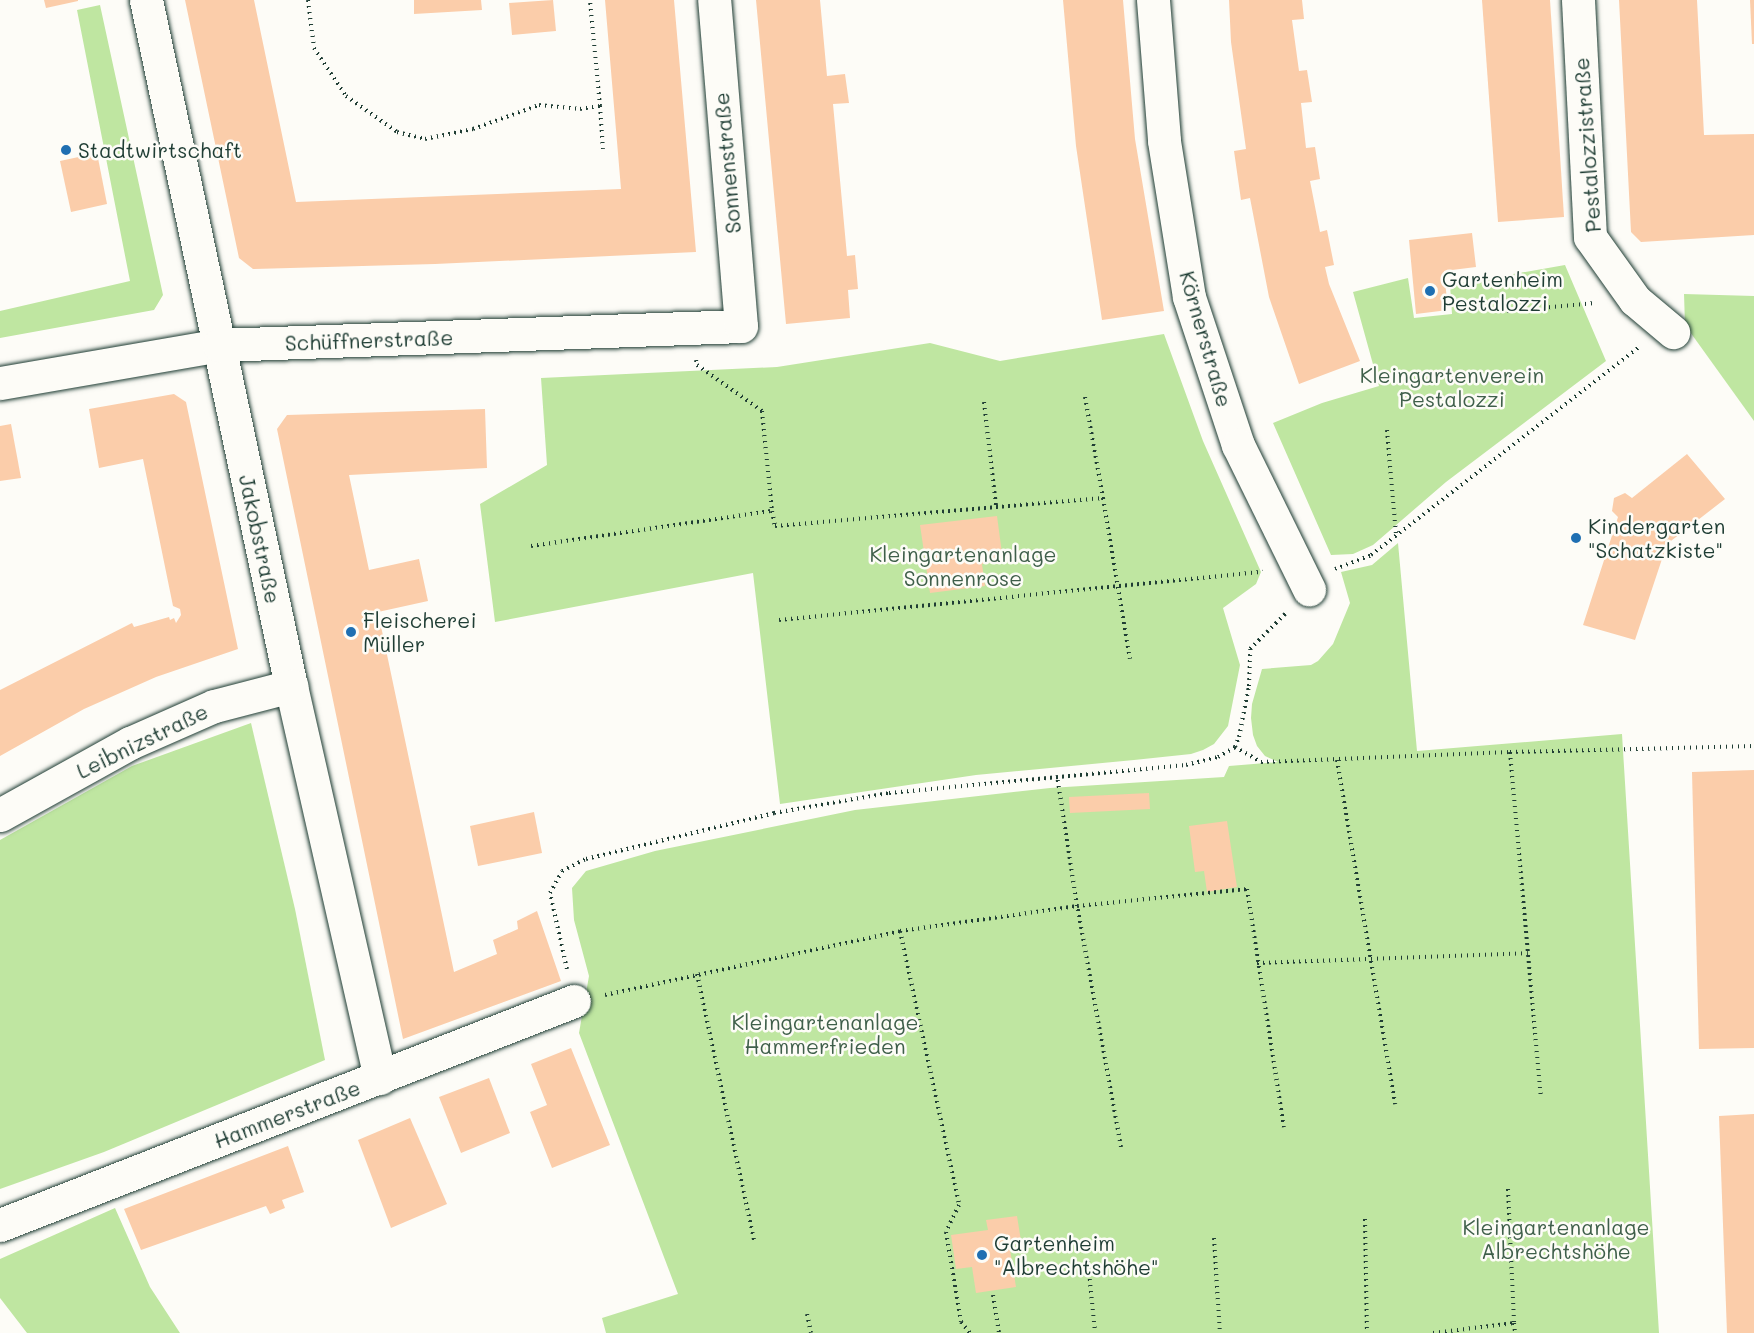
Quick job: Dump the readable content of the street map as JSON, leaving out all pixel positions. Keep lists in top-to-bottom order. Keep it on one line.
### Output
{"streets":{"street":["Pestalozzistraße","Sonnenstraße","Körnerstraße","Schüffnerstraße","Jakobstraße","Leibnizstraße","Hammerstraße"]},"crossings":[["Sonnenstraße","Schüffnerstraße"],["Schüffnerstraße","Jakobstraße"],["Jakobstraße","Leibnizstraße"],["Jakobstraße","Hammerstraße"]],"parks":["Kleingartenverein Pestalozzi","Kleingartenanlage Sonnenrose","Kleingartenanlage Hammerfrieden","Kleingartenanlage Albrechtshöhe"],"places":["Stadtwirtschaft","Gartenheim Pestalozzi","Kindergarten \"Schatzkiste\"","Fleischerei Müller","Gartenheim \"Albrechtshöhe\""]}
